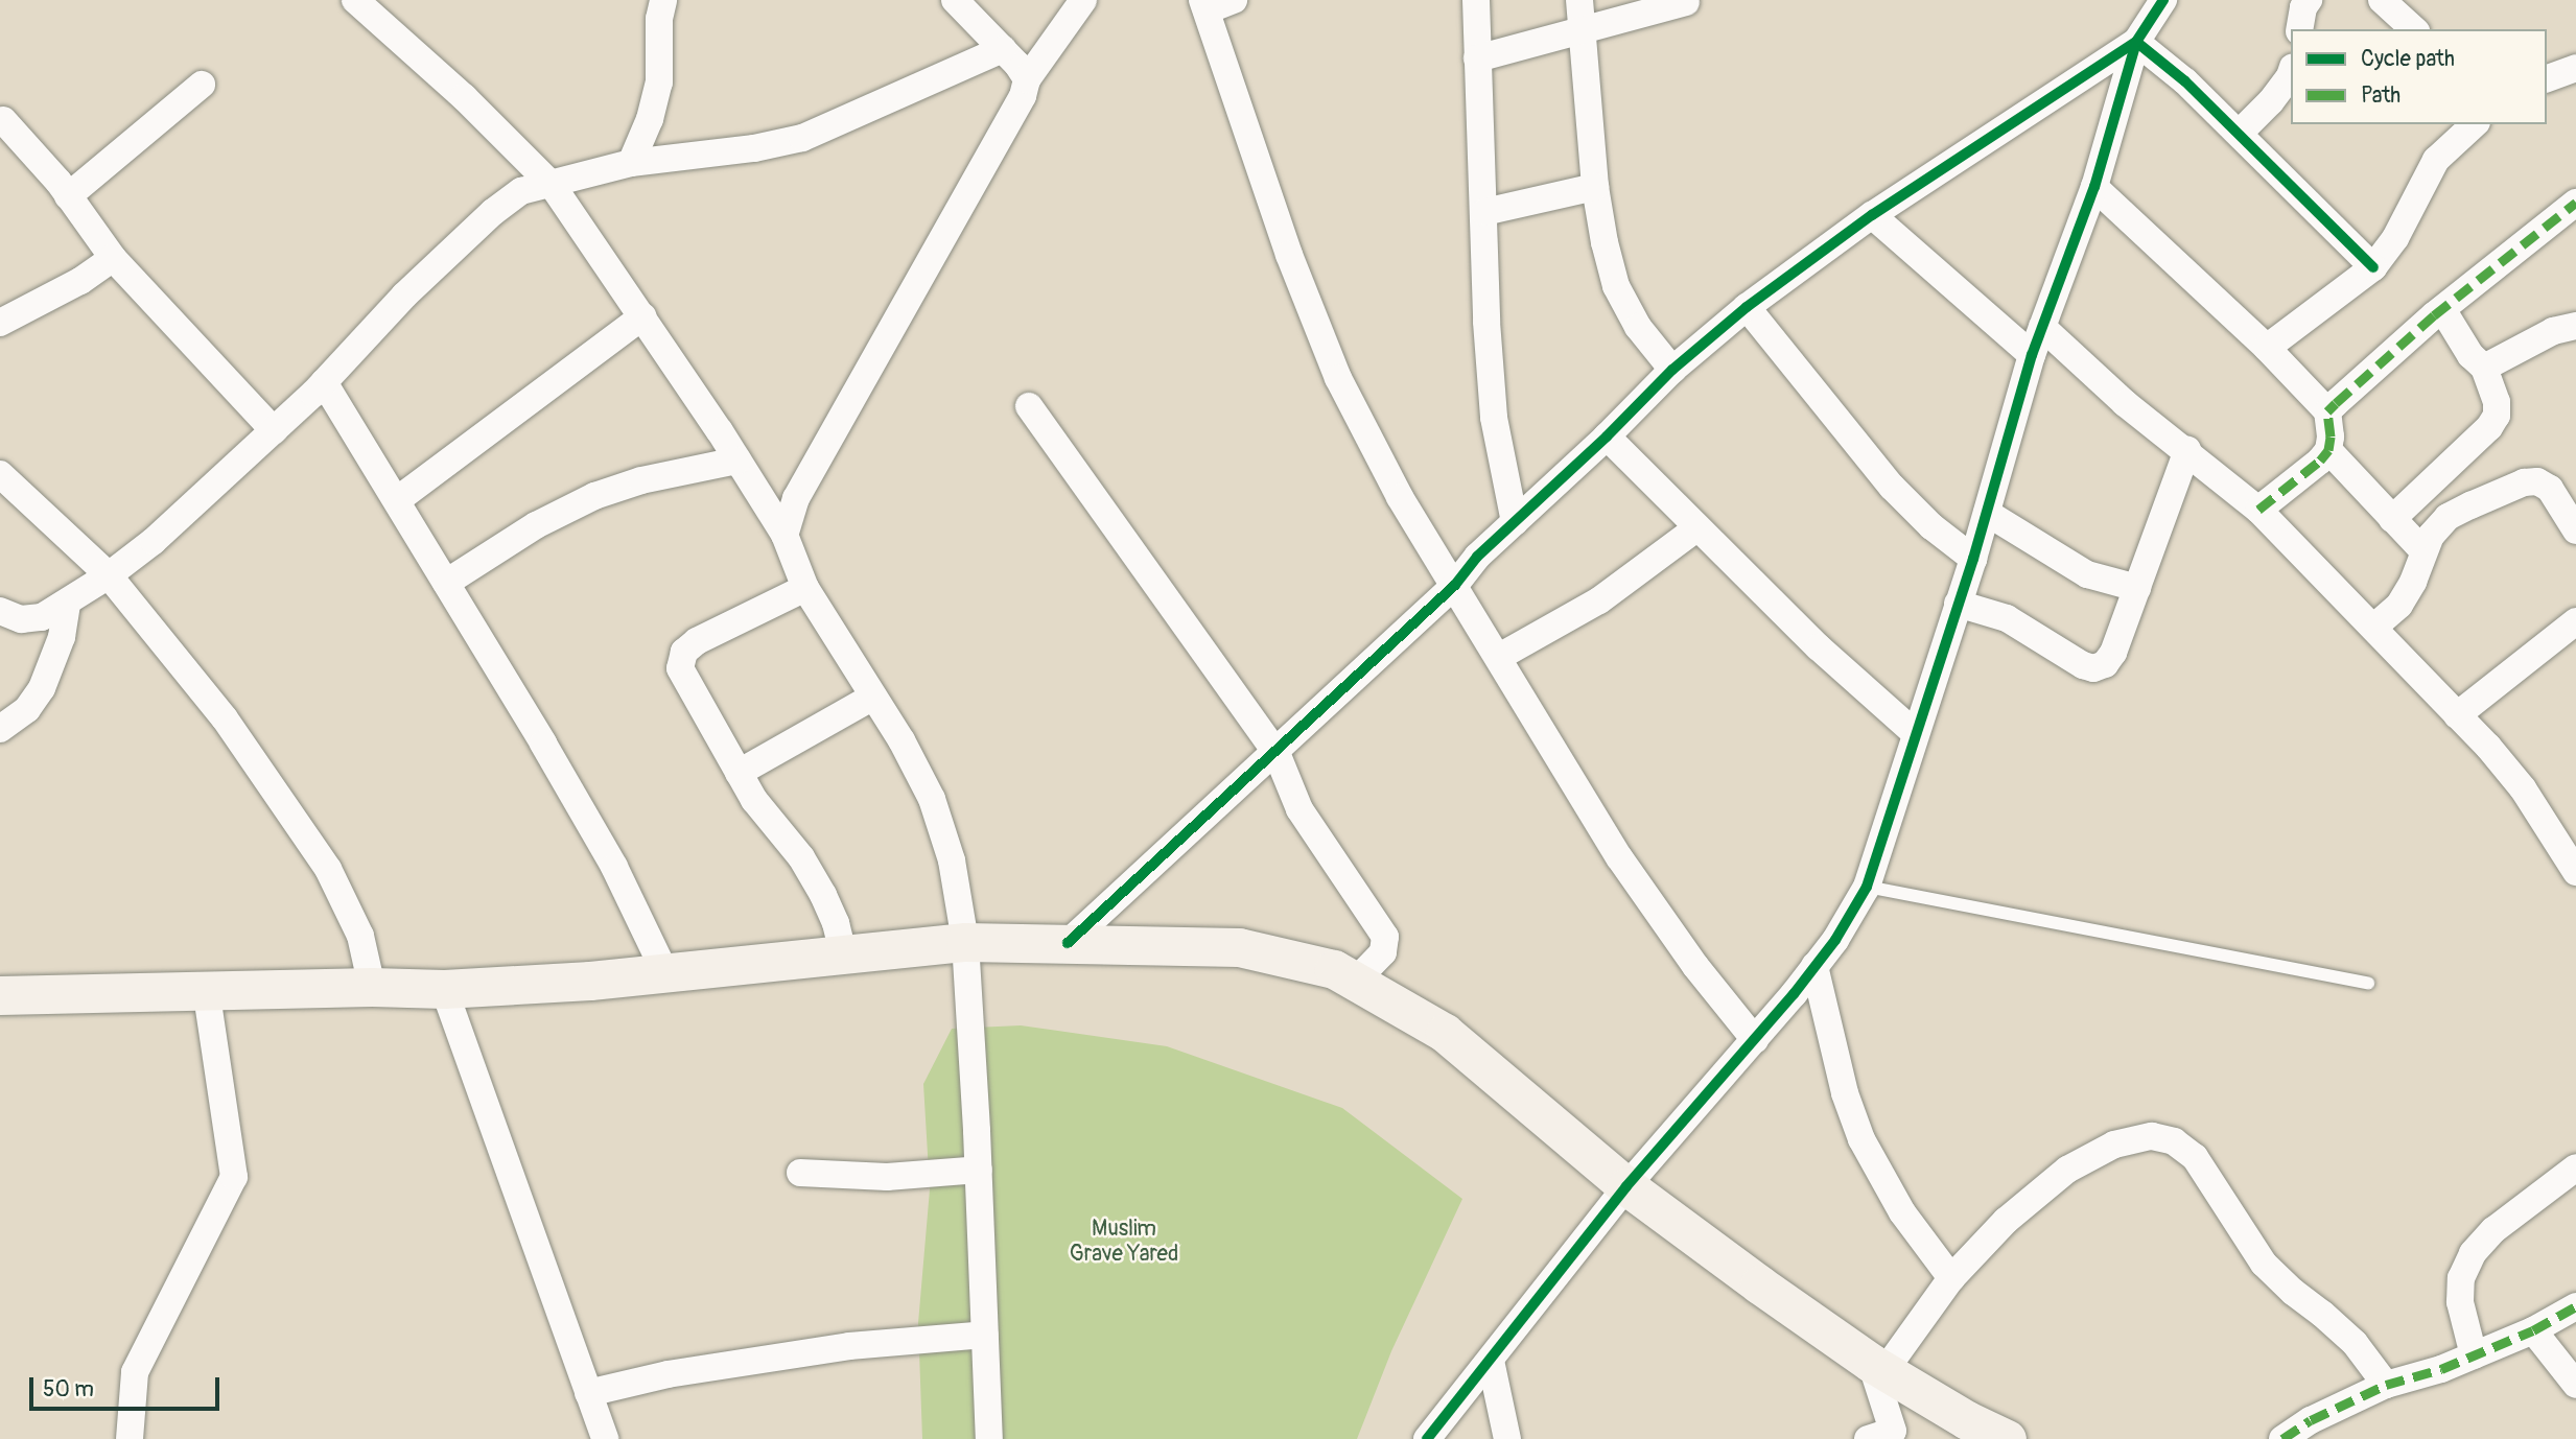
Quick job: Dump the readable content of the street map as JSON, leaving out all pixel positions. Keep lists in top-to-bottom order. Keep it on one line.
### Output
{"parks":["Muslim Grave Yared"],"legend":["Cycle path","Path"],"scale_bar":"50 m"}
